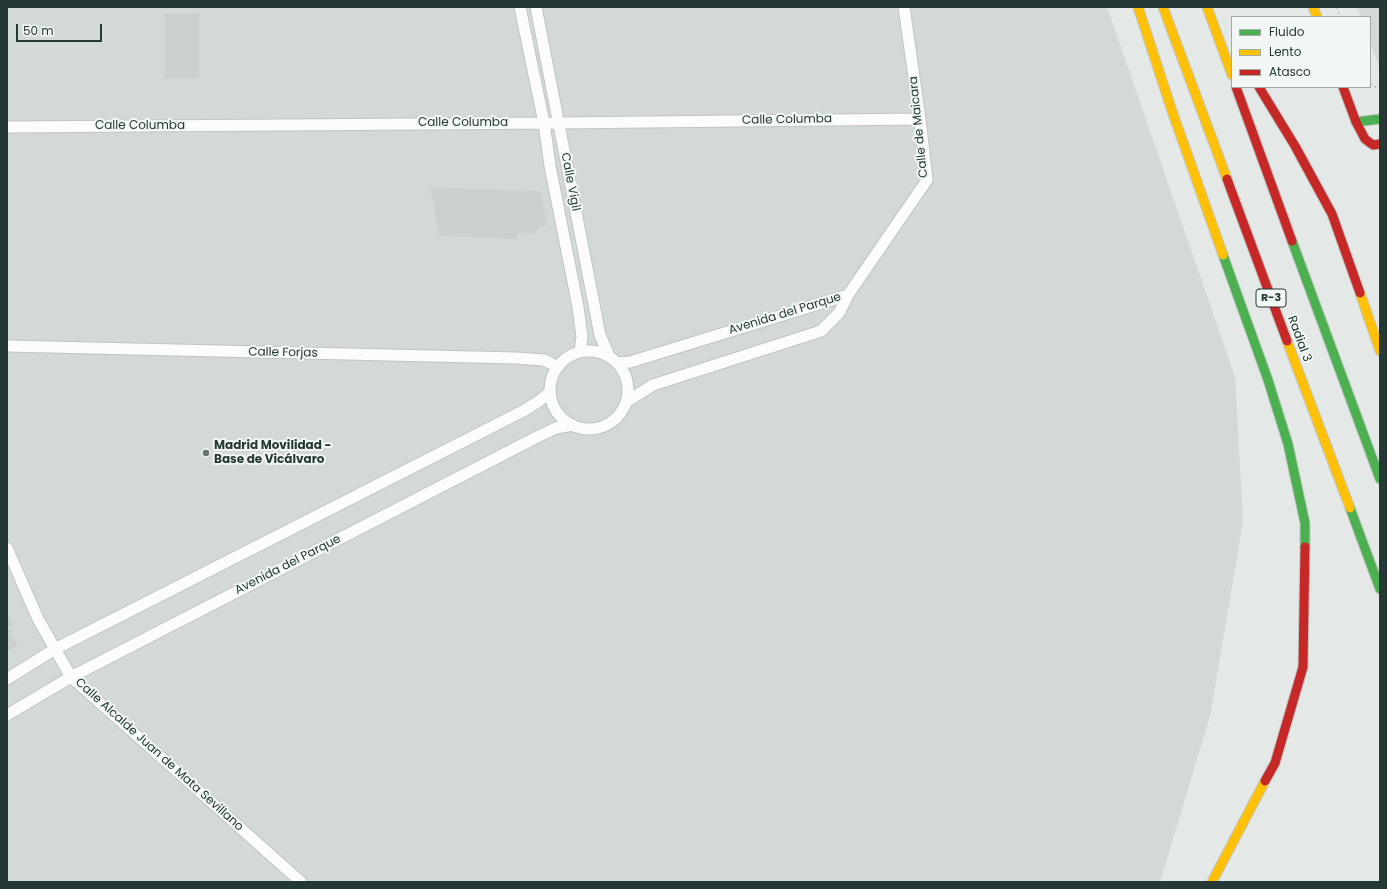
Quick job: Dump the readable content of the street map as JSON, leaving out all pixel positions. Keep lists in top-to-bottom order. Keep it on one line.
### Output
{"streets":{"main road":["R-3","Radial 3"],"street":["Calle Columba","Calle de Maicara","Calle Vigil","Avenida del Parque","Calle Forjas","Calle Alcalde Juan de Mata Sevillano"]},"crossings":[["Calle Columba","Calle de Maicara"],["Calle Columba","Calle Vigil"],["Calle de Maicara","Avenida del Parque"],["Calle Vigil","Avenida del Parque"],["Calle Vigil","Calle Forjas"],["Avenida del Parque","Calle Forjas"],["Avenida del Parque","Calle Alcalde Juan de Mata Sevillano"]],"places":["Madrid Movilidad - Base de Vicálvaro"],"legend":["Fluido","Lento","Atasco"],"scale_bar":"50 m"}
